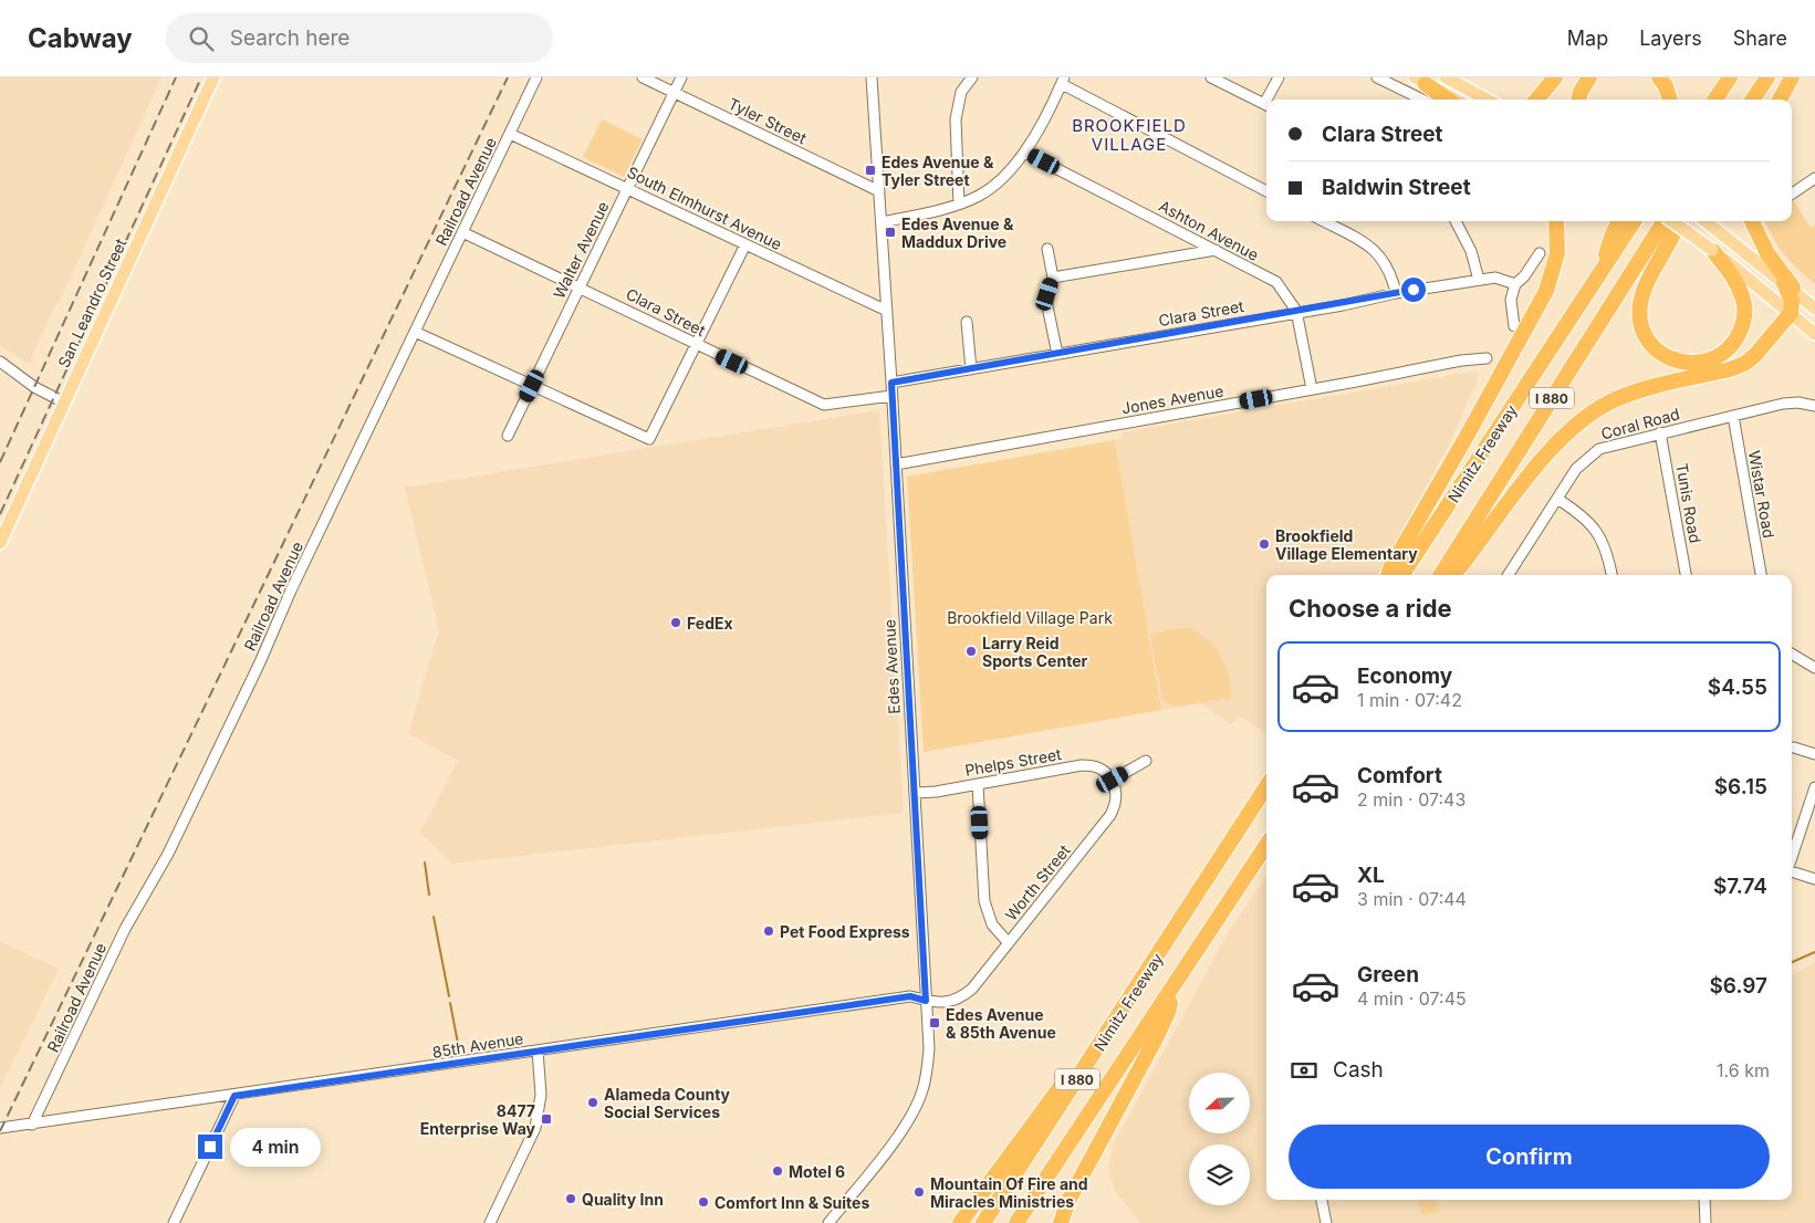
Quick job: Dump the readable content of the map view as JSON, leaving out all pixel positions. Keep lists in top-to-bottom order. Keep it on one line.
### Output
{"streets":{"highway":["I 880","Nimitz Freeway"],"main road":["San Leandro Street"],"street":["Tyler Street","Railroad Avenue","South Elmhurst Avenue","Ashton Avenue","Walter Avenue","Clara Street","Jones Avenue","Coral Road","Wistar Road","Tunis Road","Edes Avenue","Phelps Street","Worth Street","85th Avenue"]},"crossings":[["Tyler Street","Walter Avenue"],["Tyler Street","Edes Avenue"],["Railroad Avenue","South Elmhurst Avenue"],["Railroad Avenue","Clara Street"],["Railroad Avenue","85th Avenue"],["South Elmhurst Avenue","Walter Avenue"],["South Elmhurst Avenue","Edes Avenue"],["Ashton Avenue","Clara Street"],["Ashton Avenue","Jones Avenue"],["Walter Avenue","Clara Street"],["Clara Street","Edes Avenue"],["Jones Avenue","Edes Avenue"],["Coral Road","Wistar Road"],["Coral Road","Tunis Road"],["Edes Avenue","Phelps Street"],["Edes Avenue","Worth Street"],["Edes Avenue","85th Avenue"],["Phelps Street","Worth Street"],["Worth Street","85th Avenue"]],"districts":["BROOKFIELD VILLAGE"],"parks":["Brookfield Village Park"],"places":{"transit":["Edes Avenue & Tyler Street","Edes Avenue & Maddux Drive","Edes Avenue & 85th Avenue","8477 Enterprise Way"],"other":["Brookfield Village Elementary","FedEx","Larry Reid Sports Center","Pet Food Express","Alameda County Social Services","Motel 6","Mountain Of Fire and Miracles Ministries","Quality Inn","Comfort Inn & Suites"]},"north":"left","page":{"header":"Cabway","search":"Search here","nav":["Map","Layers","Share"],"banner":["Clara Street","Baldwin Street"],"heading":"Choose a ride","list":[{"name":"Economy","note":"1 min · 07:42","value":"$4.55"},{"name":"Comfort","note":"2 min · 07:43","value":"$6.15"},{"name":"XL","note":"3 min · 07:44","value":"$7.74"},{"name":"Green","note":"4 min · 07:45","value":"$6.97"}],"pay":["Cash","1.6 km"],"buttons":"Confirm","bubble":"4 min"}}
